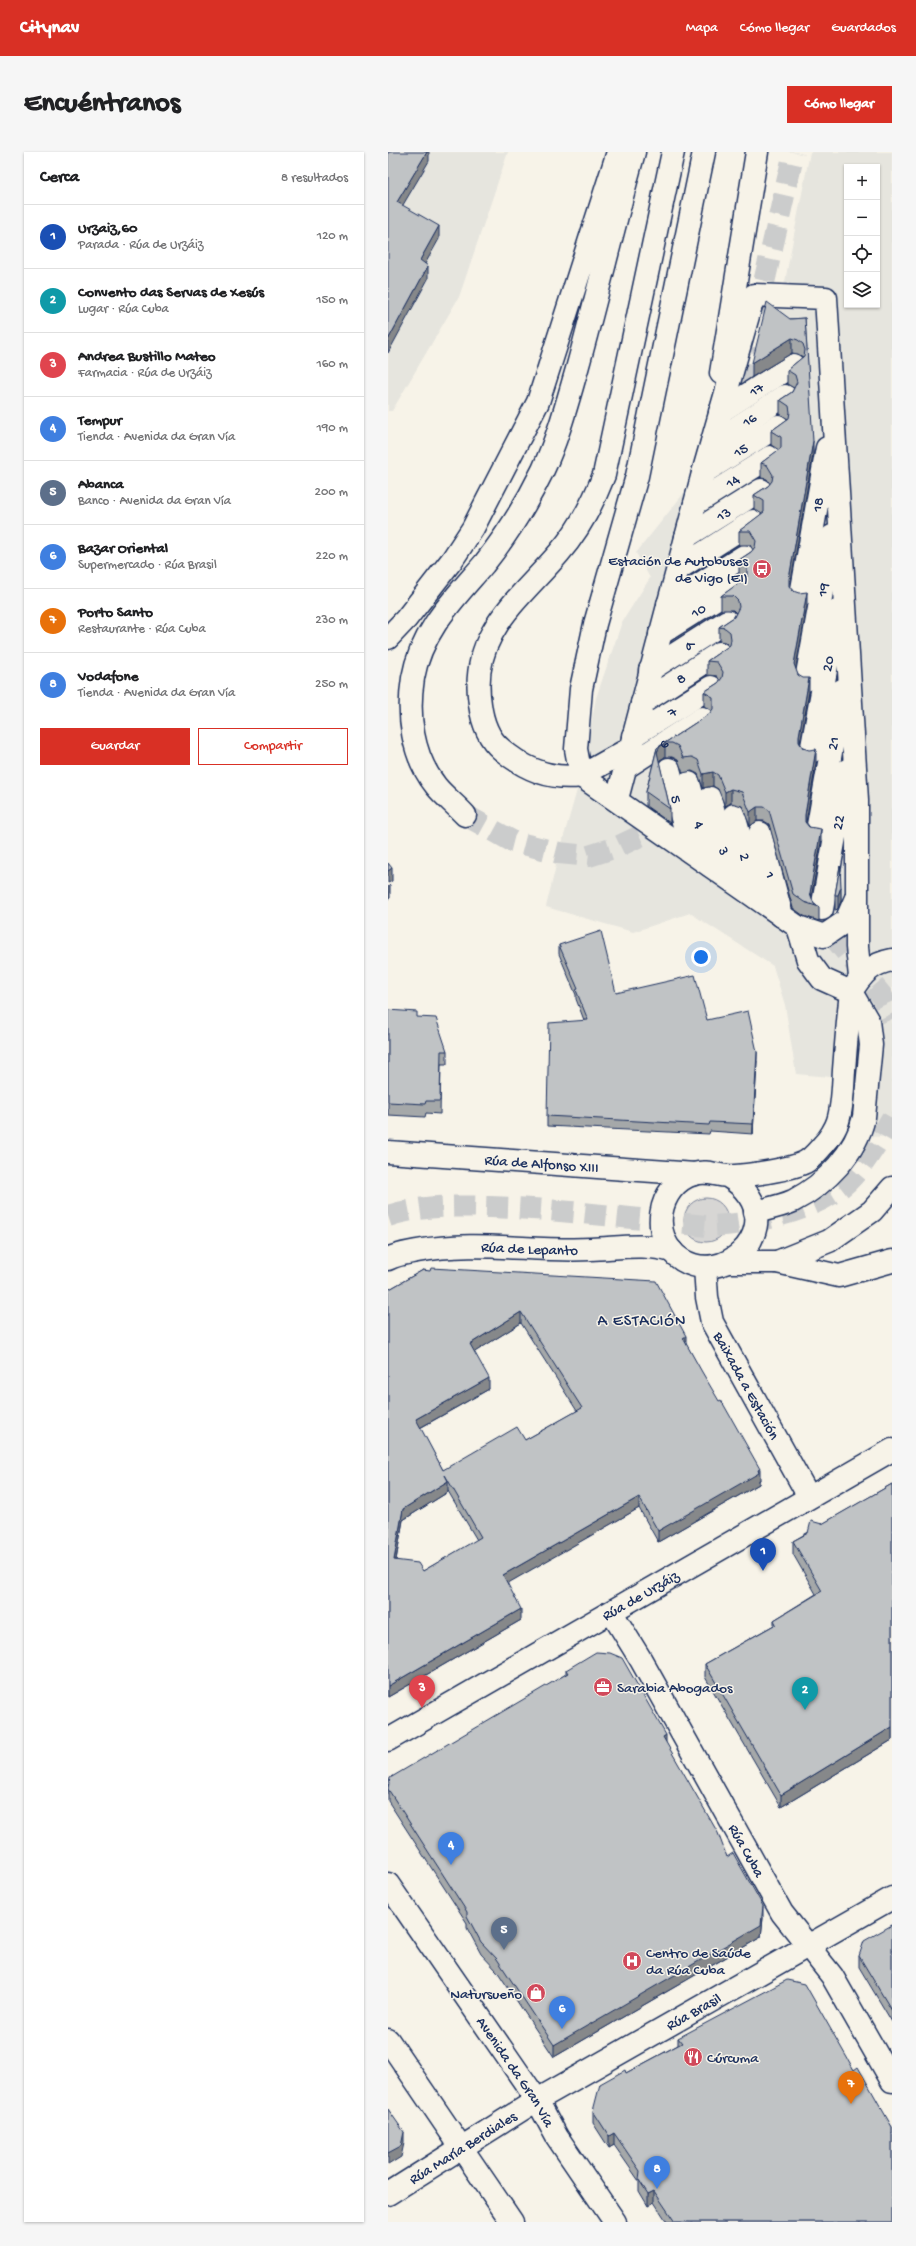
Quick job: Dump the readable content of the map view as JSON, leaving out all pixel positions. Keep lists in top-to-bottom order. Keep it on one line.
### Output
{"streets":{"main road":["17","16","15","14","18","13","19","10","9","20","8","7","6","21","5","22","4","3","2","1","Rúa de Alfonso XIII","Rúa de Lepanto","Baixada a Estación","Rúa de Urzáiz","Rúa Cuba","Rúa Brasil","Avenida da Gran Vía","Rúa María Berdiales"]},"crossings":[["7","6"],["Rúa de Alfonso XIII","Rúa de Lepanto"],["Rúa de Alfonso XIII","Baixada a Estación"],["Rúa de Lepanto","Baixada a Estación"],["Baixada a Estación","Rúa de Urzáiz"],["Rúa de Urzáiz","Rúa Cuba"],["Rúa Cuba","Rúa Brasil"],["Rúa Brasil","Avenida da Gran Vía"],["Rúa Brasil","Rúa María Berdiales"],["Avenida da Gran Vía","Rúa María Berdiales"]],"districts":["A ESTACIÓN"],"places":{"bus stop":["Estación de Autobuses de Vigo (EI)"],"office":["Sarabia Abogados"],"hospital":["Centro de Saúde da Rúa Cuba"],"shop":["Natursueño"],"restaurant":["Cúrcuma"]},"page":{"header":"Citynav","nav":["Mapa","Cómo llegar","Guardados"],"buttons":["Cómo llegar",["Guardar","Compartir"]],"title":"Encuéntranos","heading":["Cerca","8 resultados"],"map_buttons":["+","−"],"list":[{"mark":"1","name":"Urzaiz,60","note":"Parada · Rúa de Urzáiz","value":"120 m"},{"mark":"2","name":"Convento das Servas de Xesús","note":"Lugar · Rúa Cuba","value":"150 m"},{"mark":"3","name":"Andrea Bustillo Mateo","note":"Farmacia · Rúa de Urzáiz","value":"160 m"},{"mark":"4","name":"Tempur","note":"Tienda · Avenida da Gran Vía","value":"190 m"},{"mark":"5","name":"Abanca","note":"Banco · Avenida da Gran Vía","value":"200 m"},{"mark":"6","name":"Bazar Oriental","note":"Supermercado · Rúa Brasil","value":"220 m"},{"mark":"7","name":"Porto Santo","note":"Restaurante · Rúa Cuba","value":"230 m"},{"mark":"8","name":"Vodafone","note":"Tienda · Avenida da Gran Vía","value":"250 m"}],"pins":["1","3","2","4","5","6","7","8"]}}
